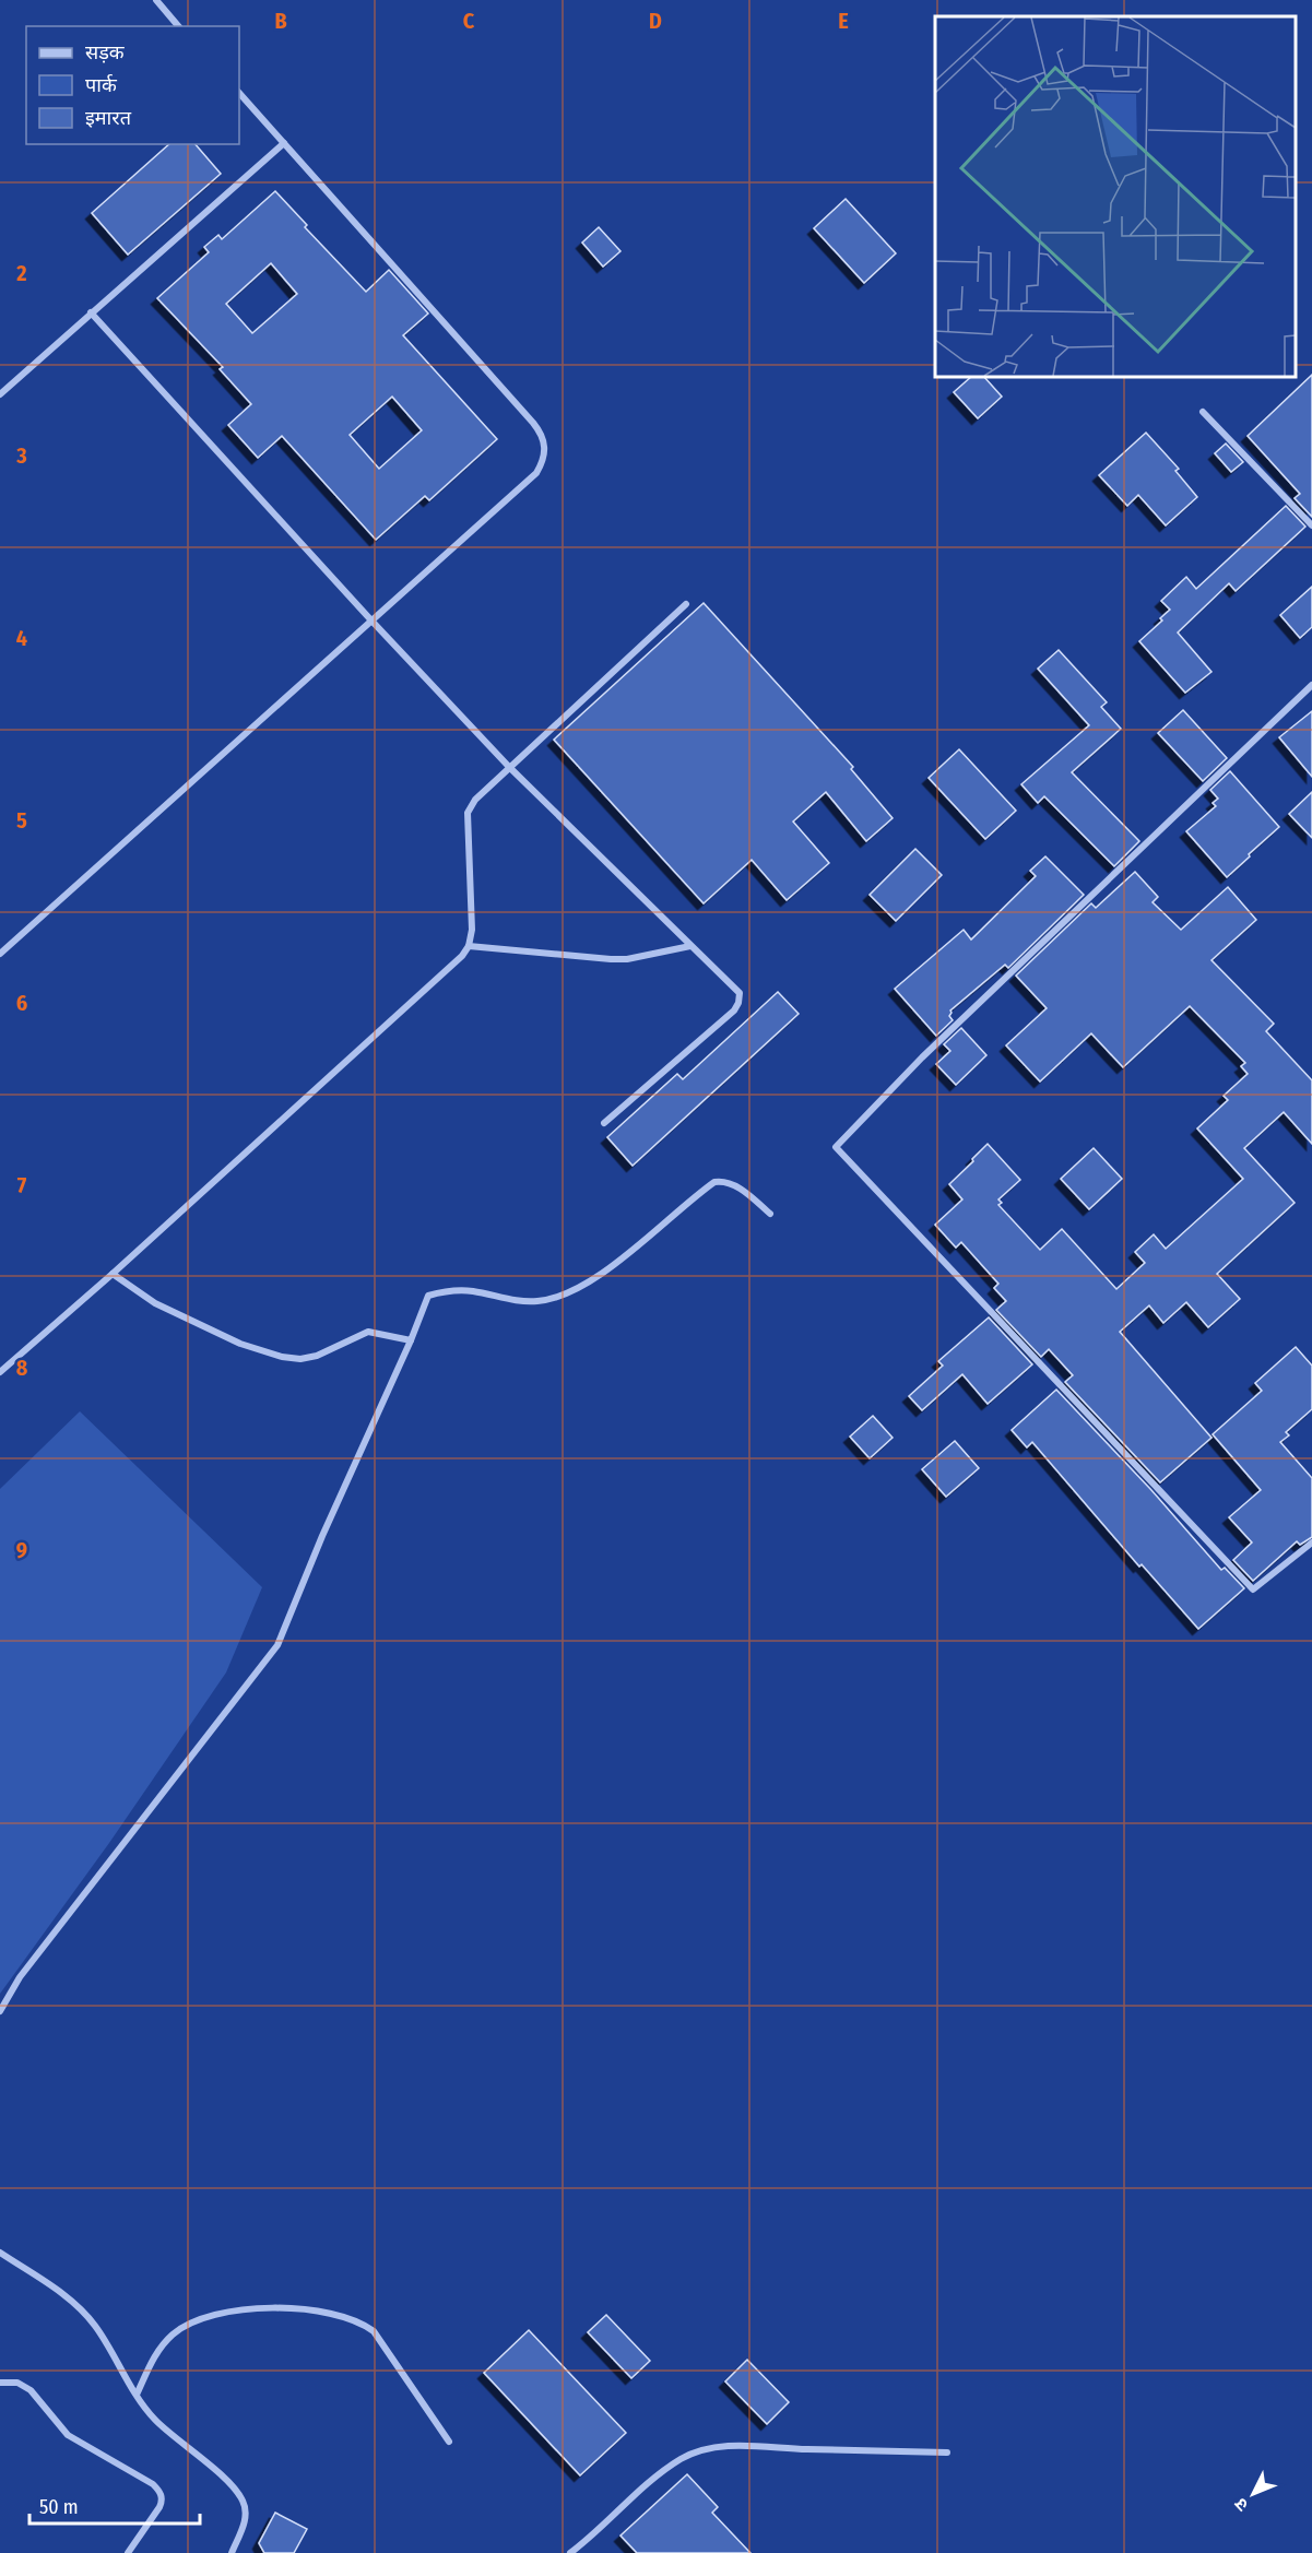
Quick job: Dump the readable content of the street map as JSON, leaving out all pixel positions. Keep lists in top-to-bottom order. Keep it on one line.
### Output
{"legend":["सड़क","पार्क","इमारत"],"scale_bar":"50 m","north":"bottom left","grid":{"columns":["B","C","D","E"],"rows":["2","3","4","5","6","7","8","9"]}}
